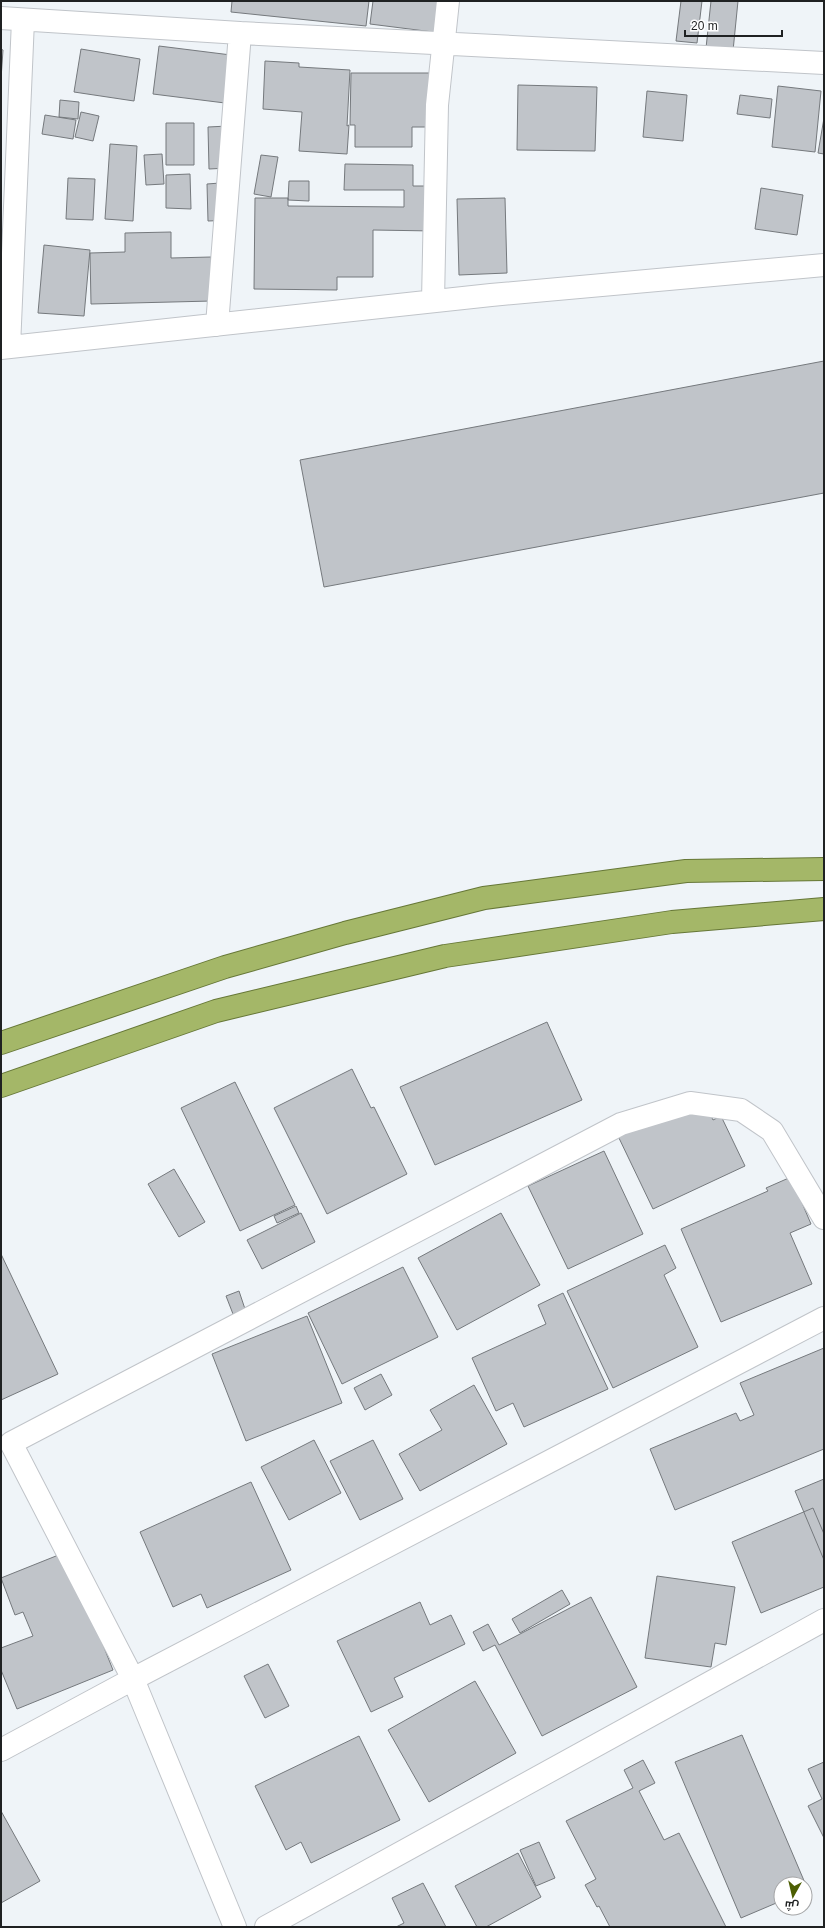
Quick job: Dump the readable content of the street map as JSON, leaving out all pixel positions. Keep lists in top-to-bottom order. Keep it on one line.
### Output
{"scale_bar":"20 m","north":"bottom"}
